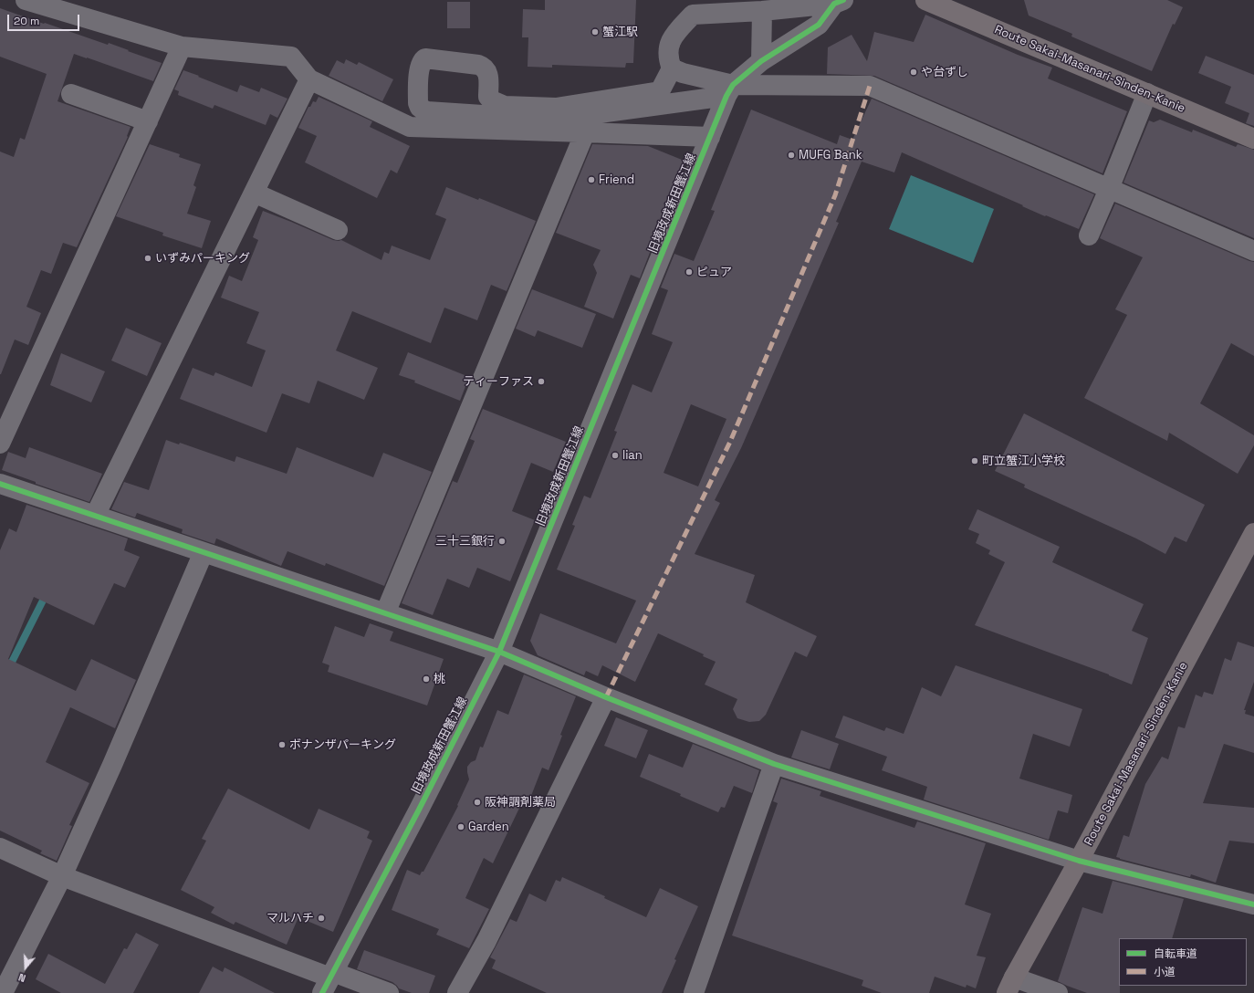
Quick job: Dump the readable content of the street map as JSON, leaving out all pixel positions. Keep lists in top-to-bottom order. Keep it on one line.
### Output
{"streets":{"main road":["Route Sakai-Masanari-Sinden-Kanie"],"street":["旧境政成新田蟹江線"]},"places":["蟹江駅","や台ずし","MUFG Bank","Friend","いずみパーキング","ピュア","ティーファス","lian","町立蟹江小学校","三十三銀行","桃","ボナンザパーキング","阪神調剤薬局","Garden","マルハチ"],"legend":["自転車道","小道"],"scale_bar":"20 m","north":"bottom"}
